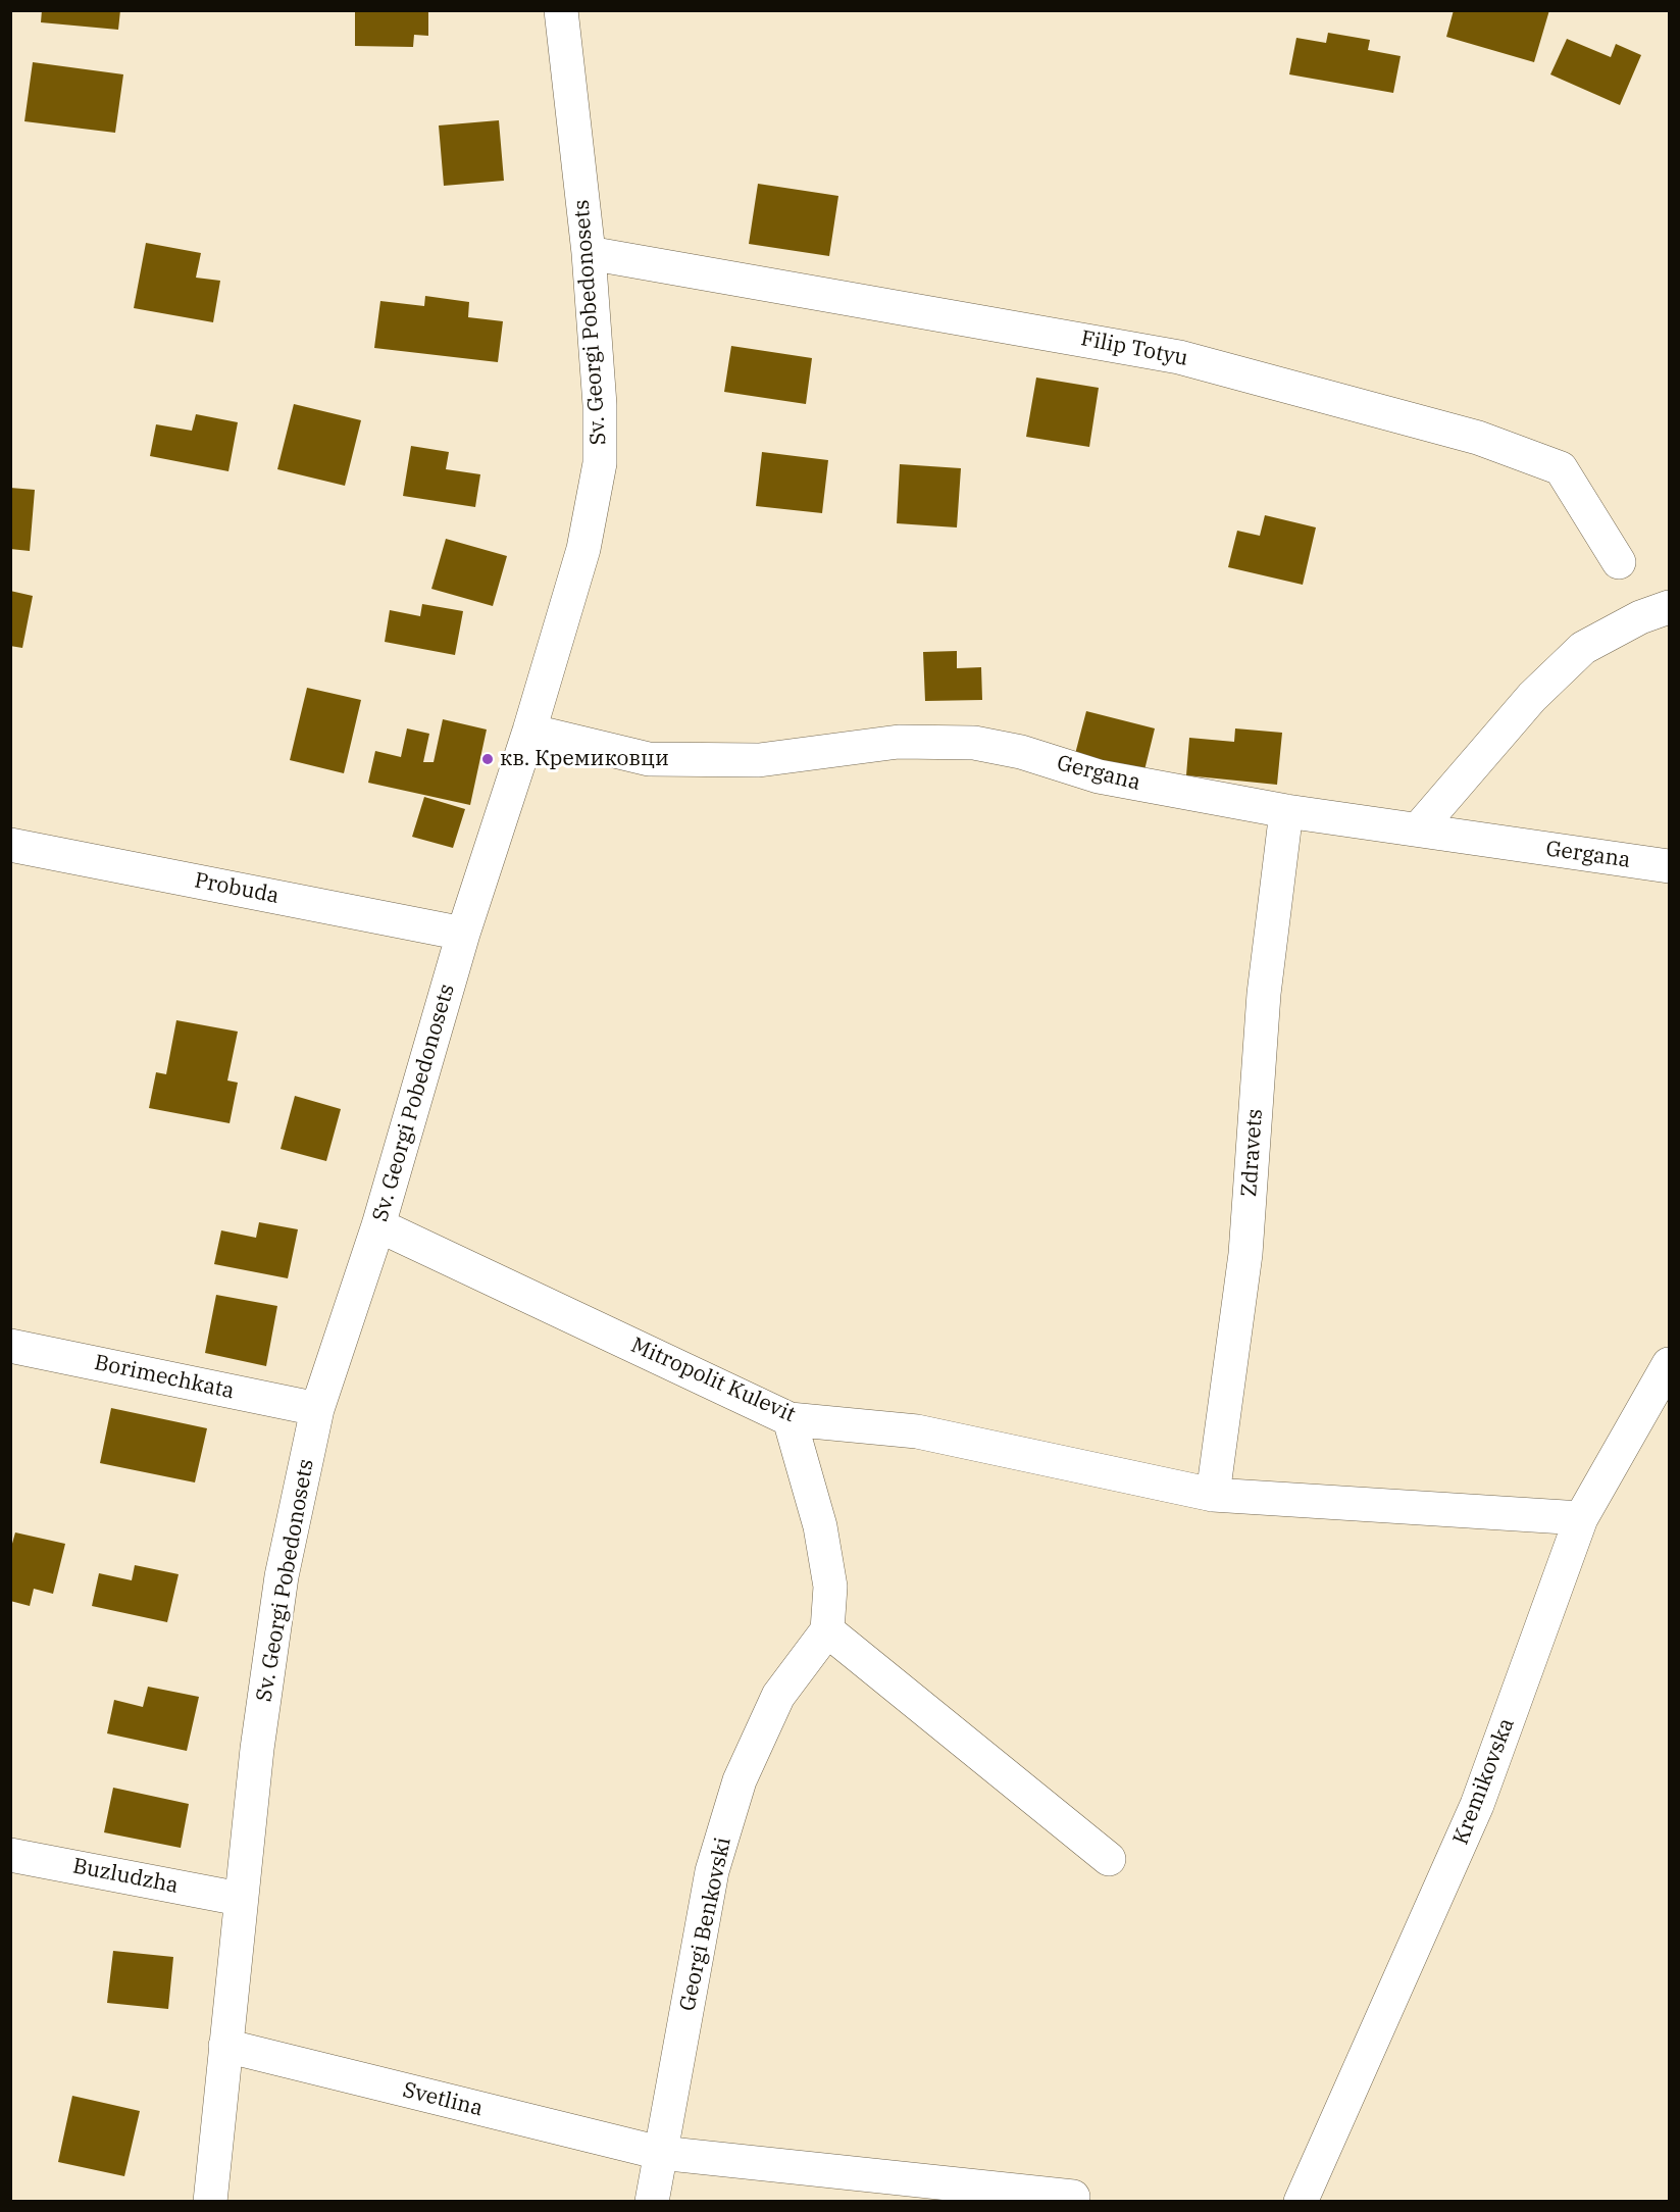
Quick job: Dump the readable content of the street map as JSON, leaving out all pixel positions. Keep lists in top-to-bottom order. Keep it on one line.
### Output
{"streets":{"street":["Sv. Georgi Pobedonosets","Filip Totyu","Gergana","Probuda","Zdravets","Borimechkata","Mitropolit Kulevit","Kremikovska","Buzludzha","Georgi Benkovski","Svetlina"]},"crossings":[["Sv. Georgi Pobedonosets","Filip Totyu"],["Sv. Georgi Pobedonosets","Gergana"],["Sv. Georgi Pobedonosets","Probuda"],["Sv. Georgi Pobedonosets","Borimechkata"],["Sv. Georgi Pobedonosets","Mitropolit Kulevit"],["Sv. Georgi Pobedonosets","Buzludzha"],["Sv. Georgi Pobedonosets","Svetlina"],["Gergana","Zdravets"],["Zdravets","Mitropolit Kulevit"],["Mitropolit Kulevit","Kremikovska"],["Georgi Benkovski","Svetlina"]],"places":["кв. Кремиковци"]}
